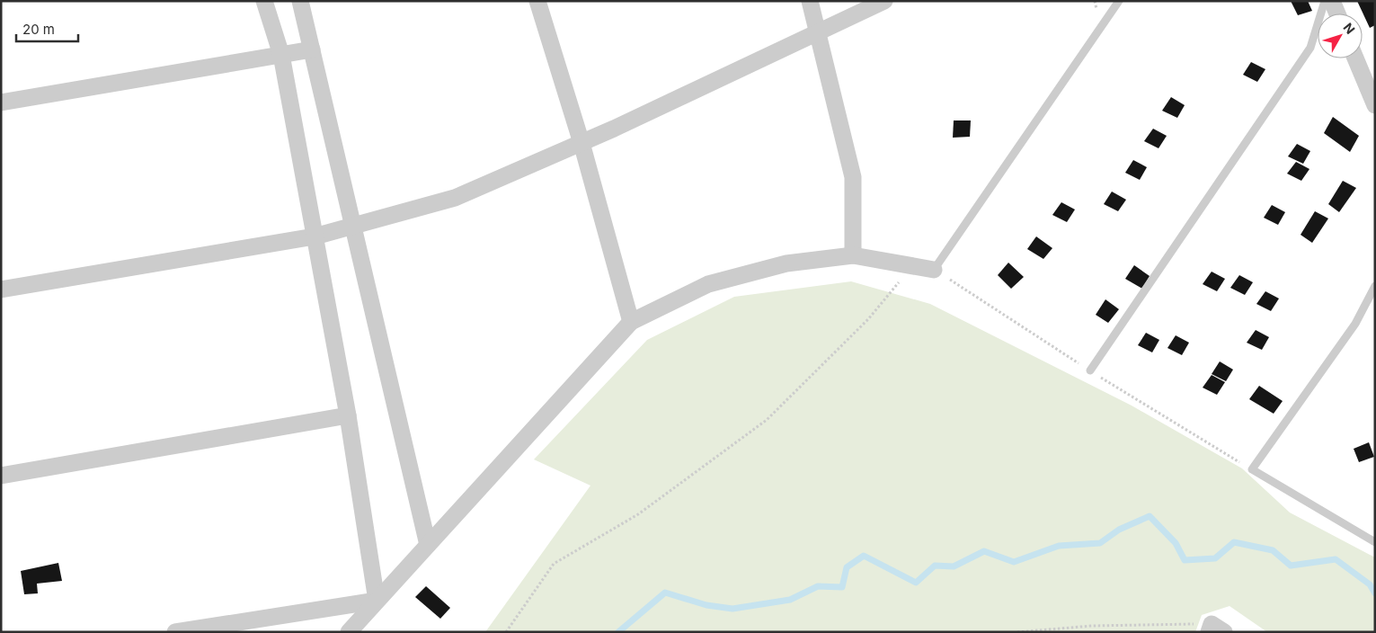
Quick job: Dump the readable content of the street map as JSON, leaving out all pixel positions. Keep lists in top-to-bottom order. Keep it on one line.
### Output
{"scale_bar":"20 m","north":"top right"}
